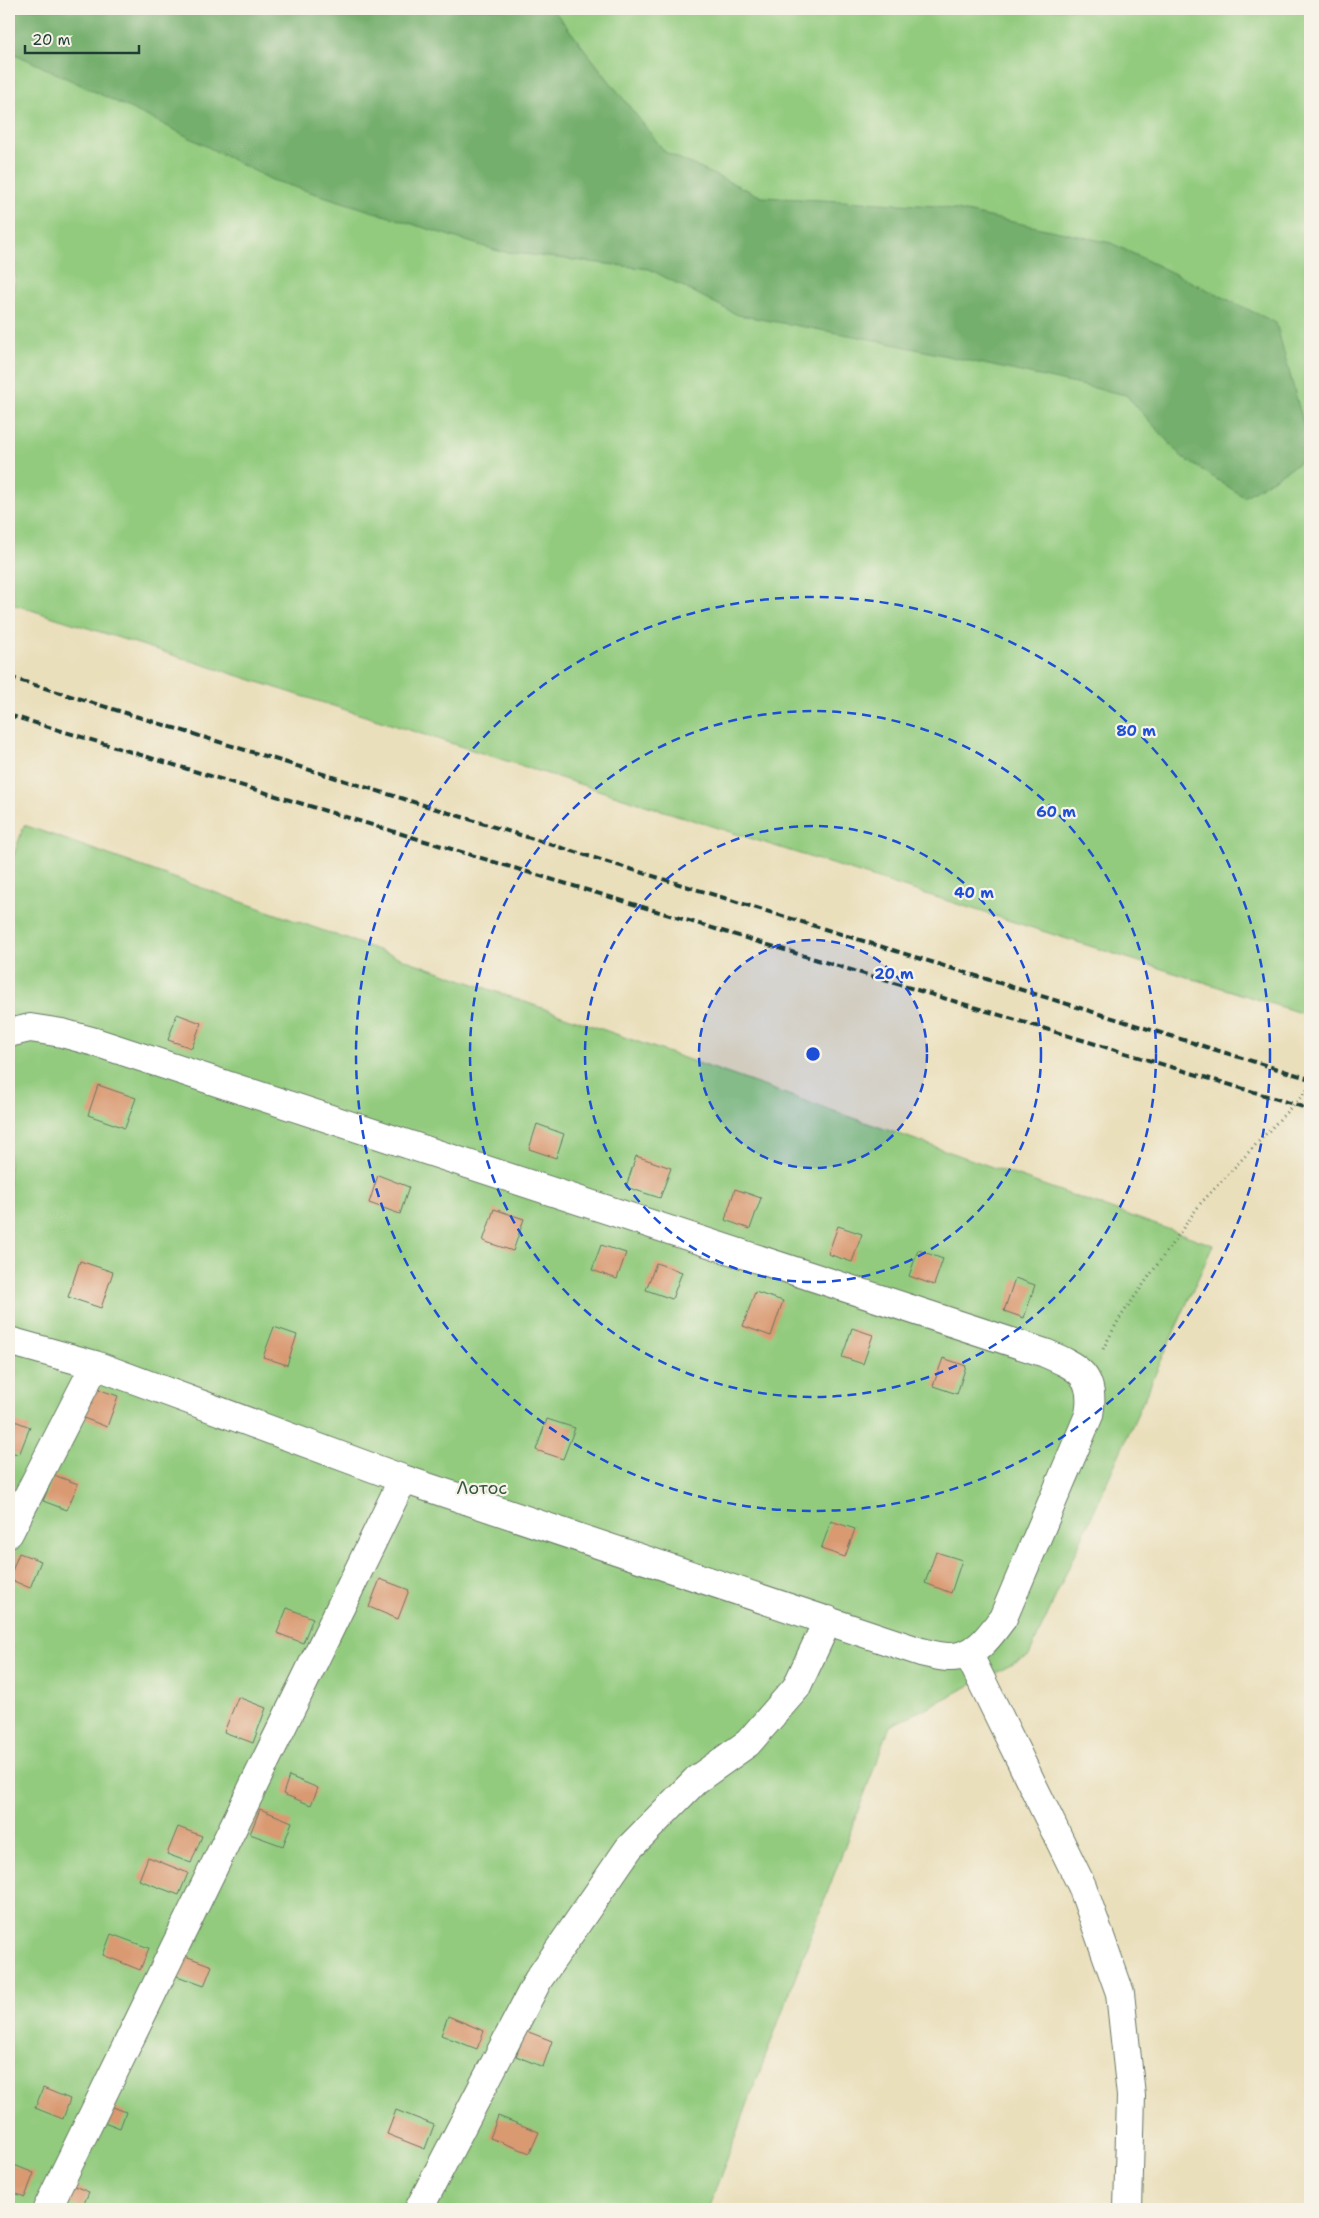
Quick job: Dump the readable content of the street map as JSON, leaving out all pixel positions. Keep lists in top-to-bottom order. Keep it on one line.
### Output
{"parks":["Лотос"],"scale_bar":"20 m","rings":["80 m","60 m","40 m","20 m"]}
